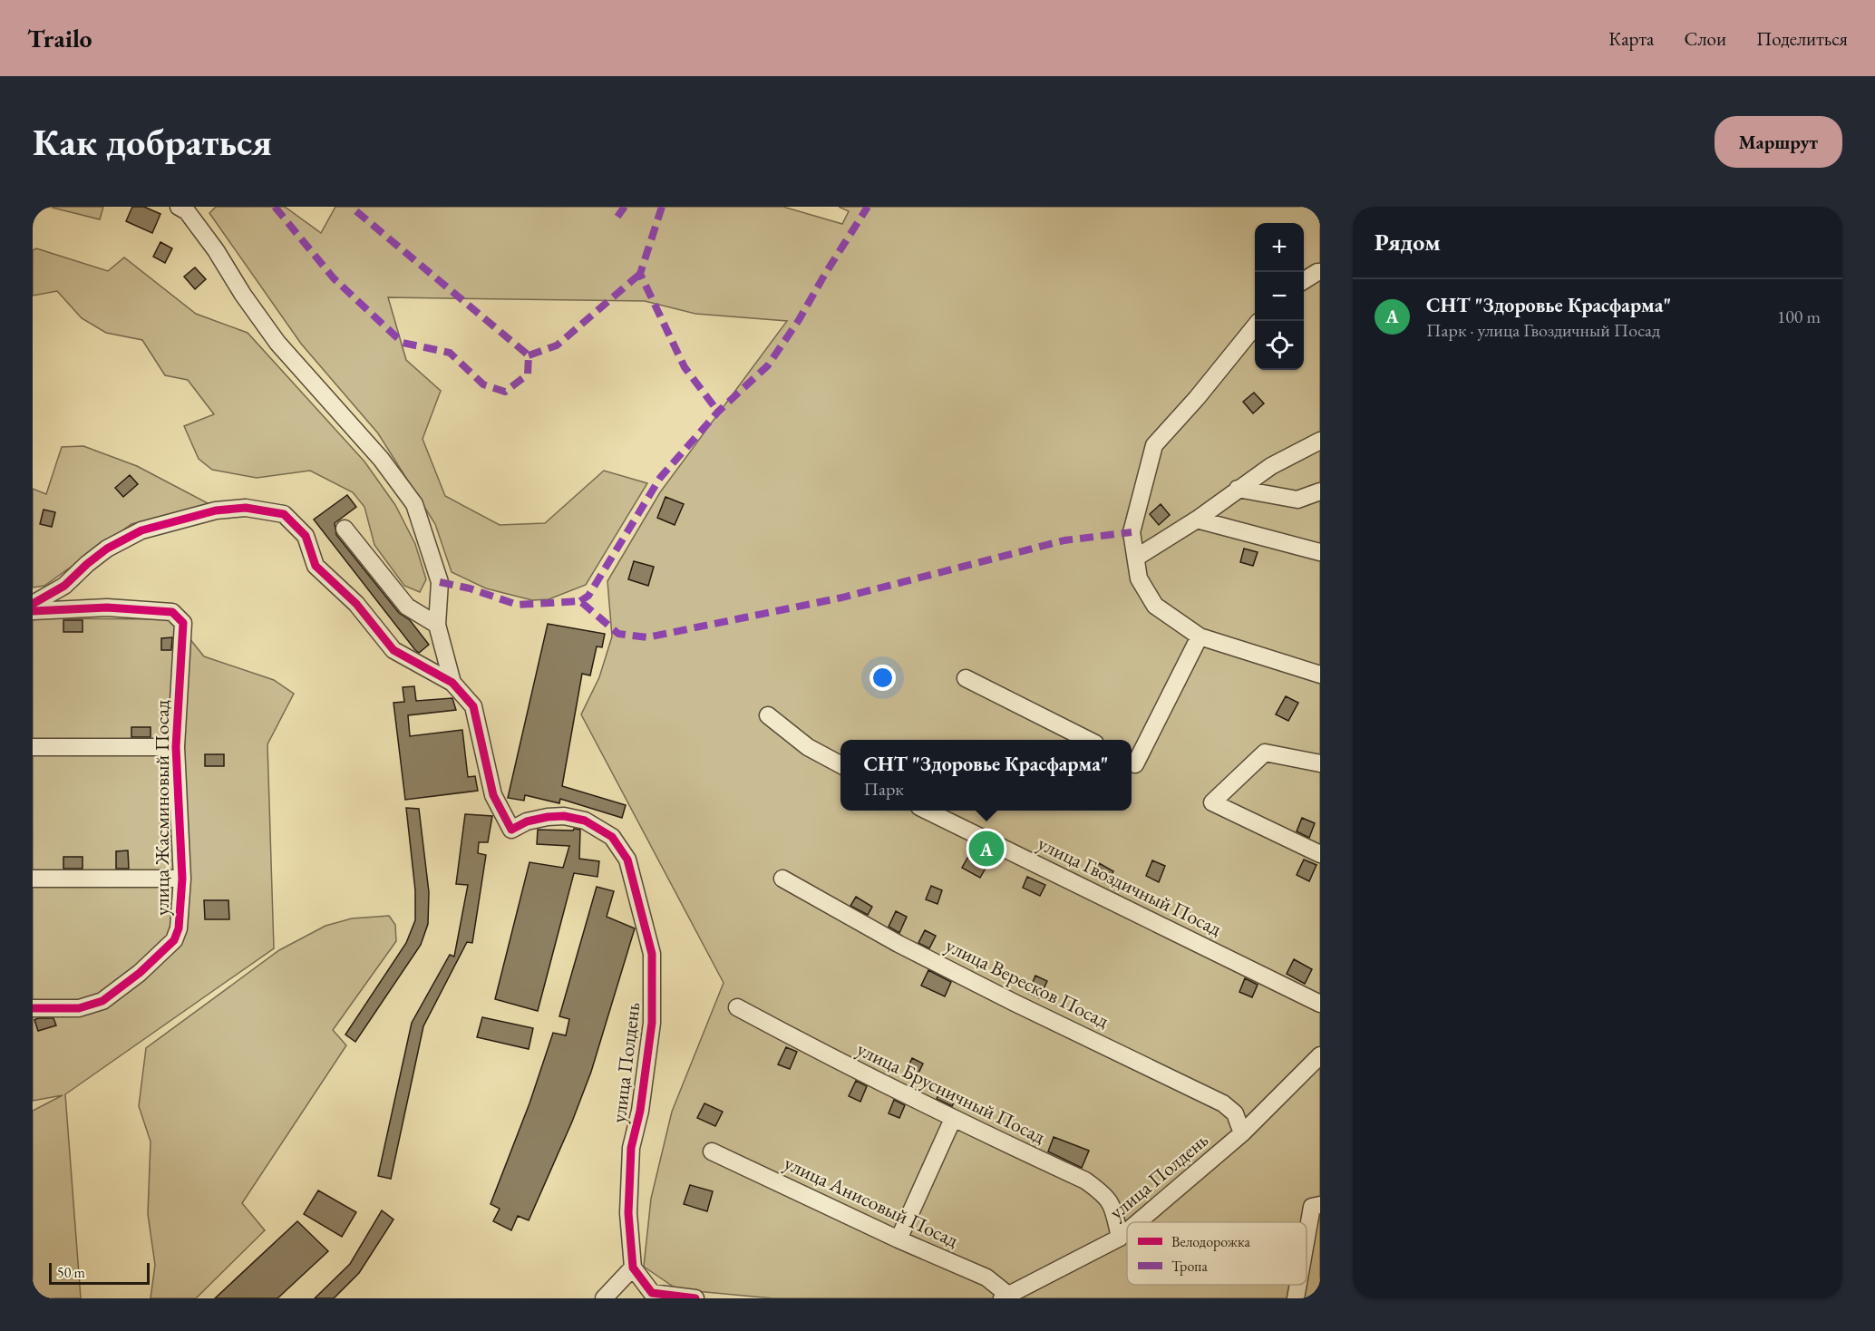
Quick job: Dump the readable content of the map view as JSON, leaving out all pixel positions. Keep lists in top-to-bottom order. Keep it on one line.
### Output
{"streets":{"street":["улица Жасминовый Посад","улица Гвоздичный Посад","улица Вересков Посад","улица Полдень","улица Брусничный Посад","улица Анисовый Посад"]},"crossings":[["улица Вересков Посад","улица Полдень"],["улица Полдень","улица Брусничный Посад"],["улица Полдень","улица Анисовый Посад"]],"legend":["Велодорожка","Тропа"],"scale_bar":"50 m","page":{"header":"Trailo","nav":["Карта","Слои","Поделиться"],"buttons":"Маршрут","title":"Как добраться","heading":"Рядом","map_buttons":["+","−"],"list":[{"mark":"A","name":"СНТ \"Здоровье Красфарма\"","note":"Парк · улица Гвоздичный Посад","value":"100 m"}],"popup":["СНТ \"Здоровье Красфарма\"","Парк"],"pins":"A","scale":"50 m"}}
